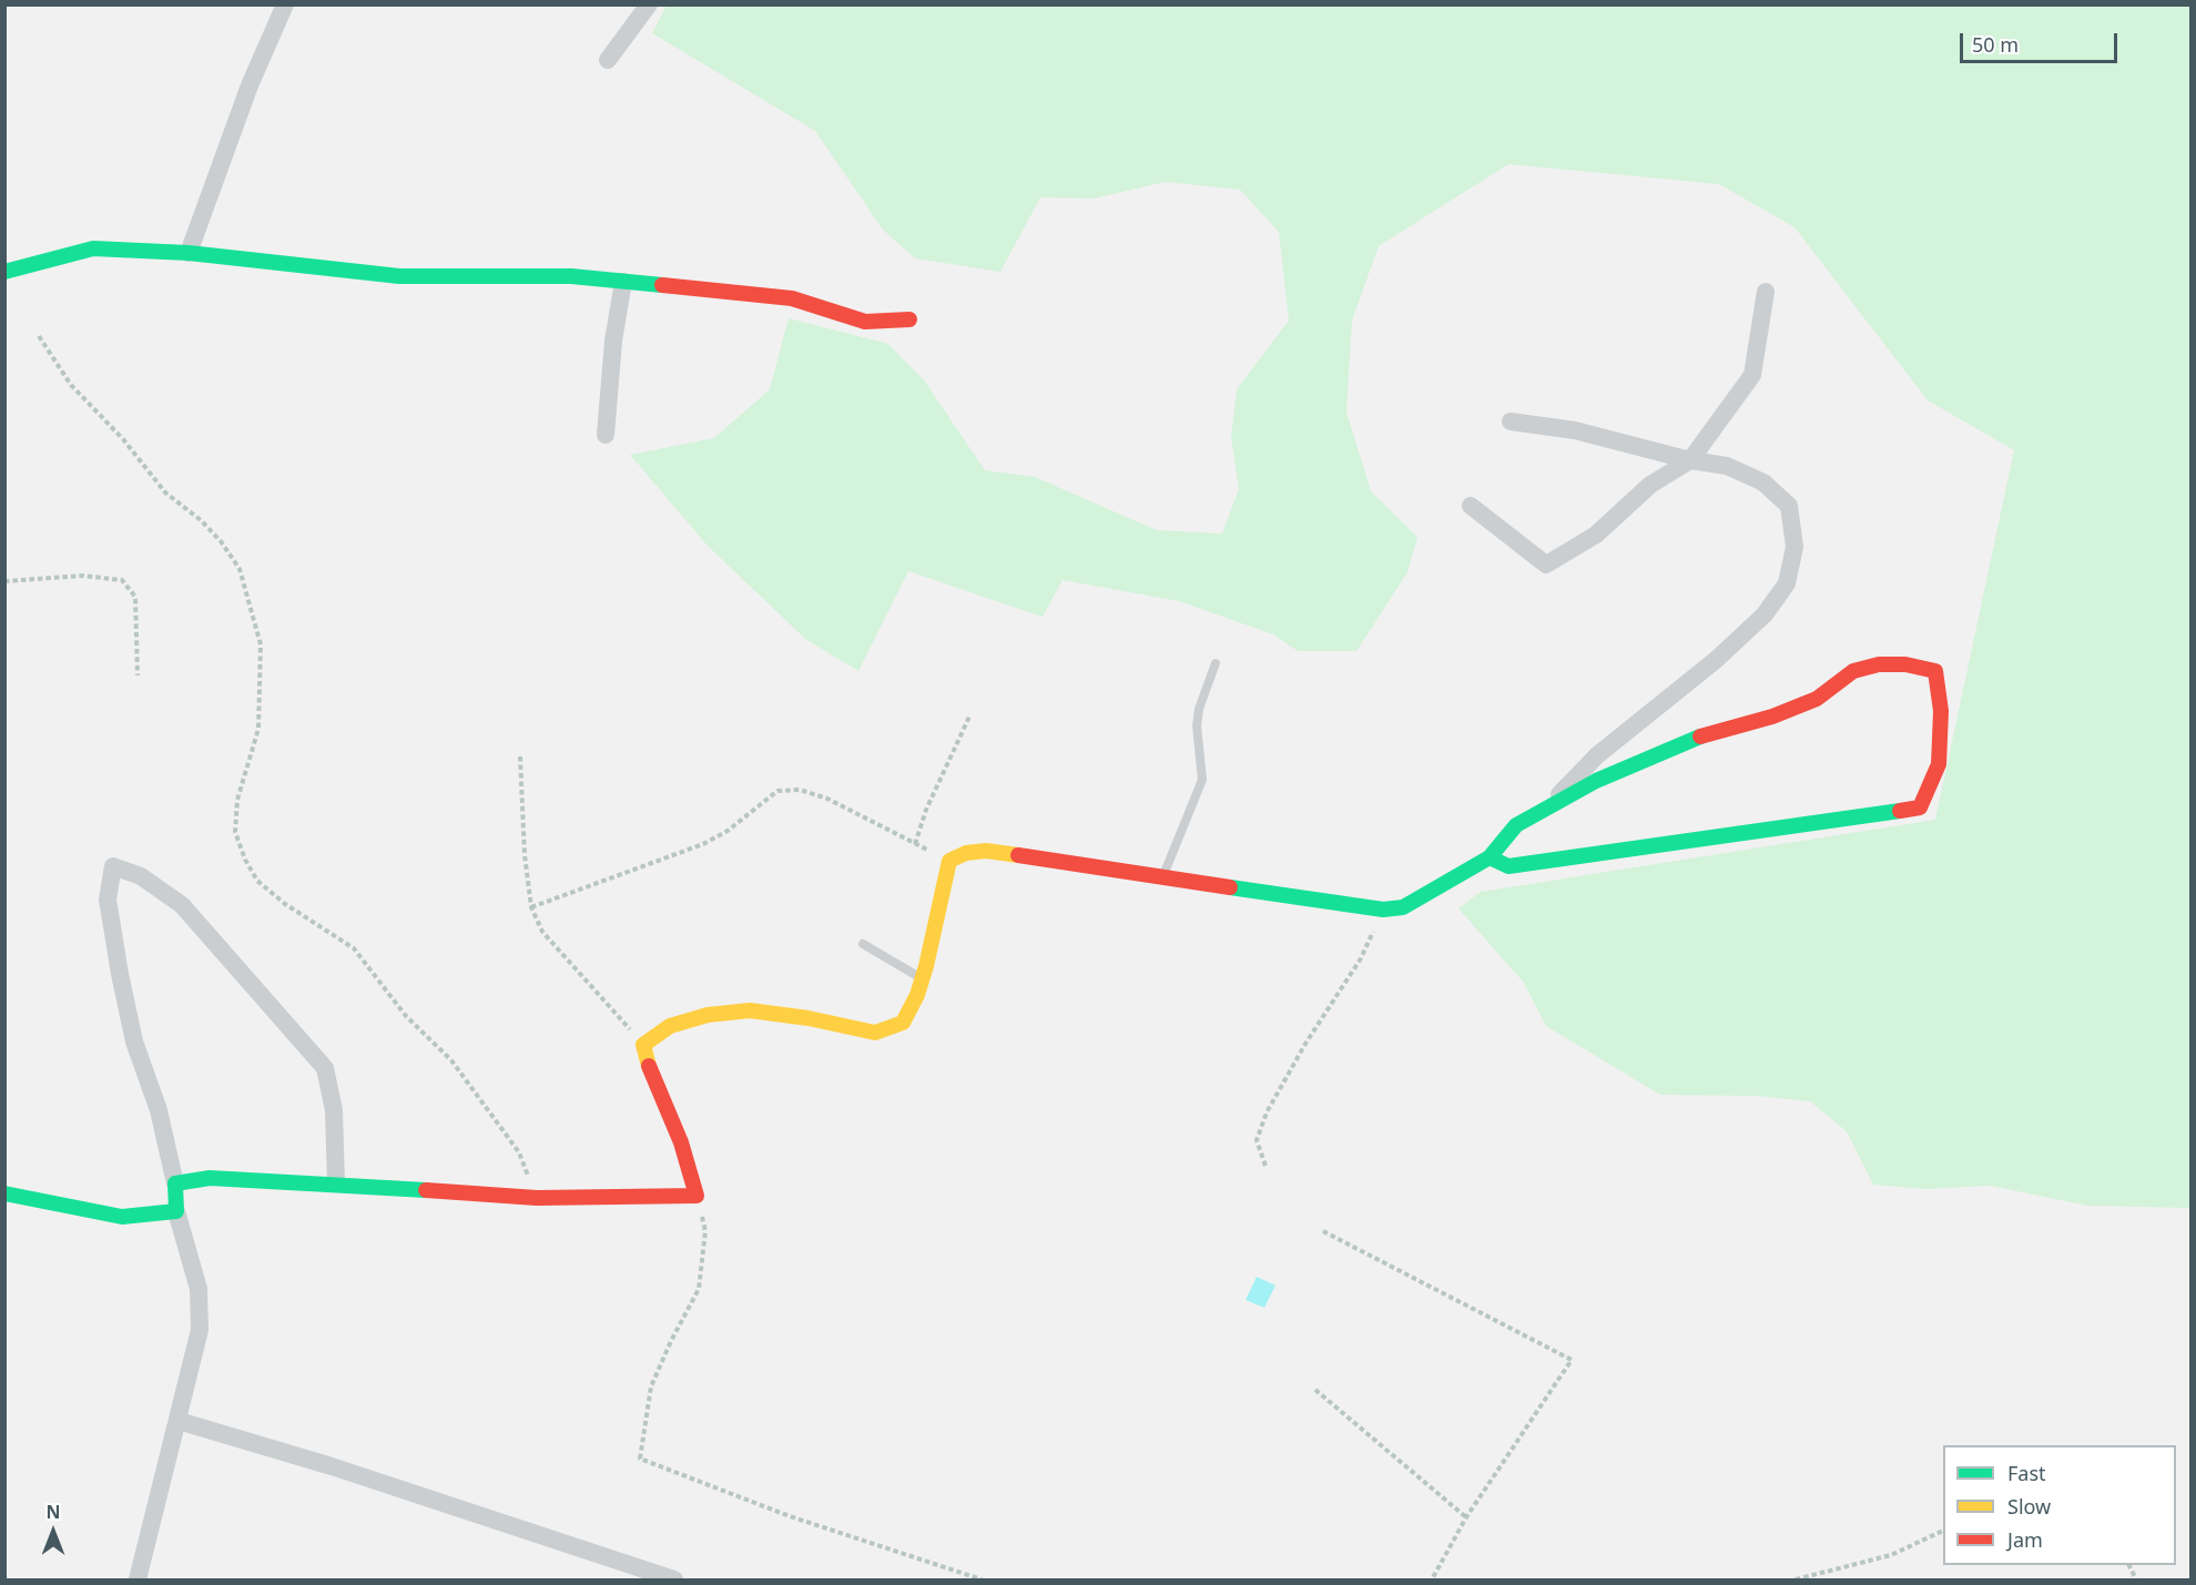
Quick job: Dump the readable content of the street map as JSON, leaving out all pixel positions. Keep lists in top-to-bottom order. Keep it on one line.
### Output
{"legend":["Fast","Slow","Jam"],"scale_bar":"50 m","north":"top"}
